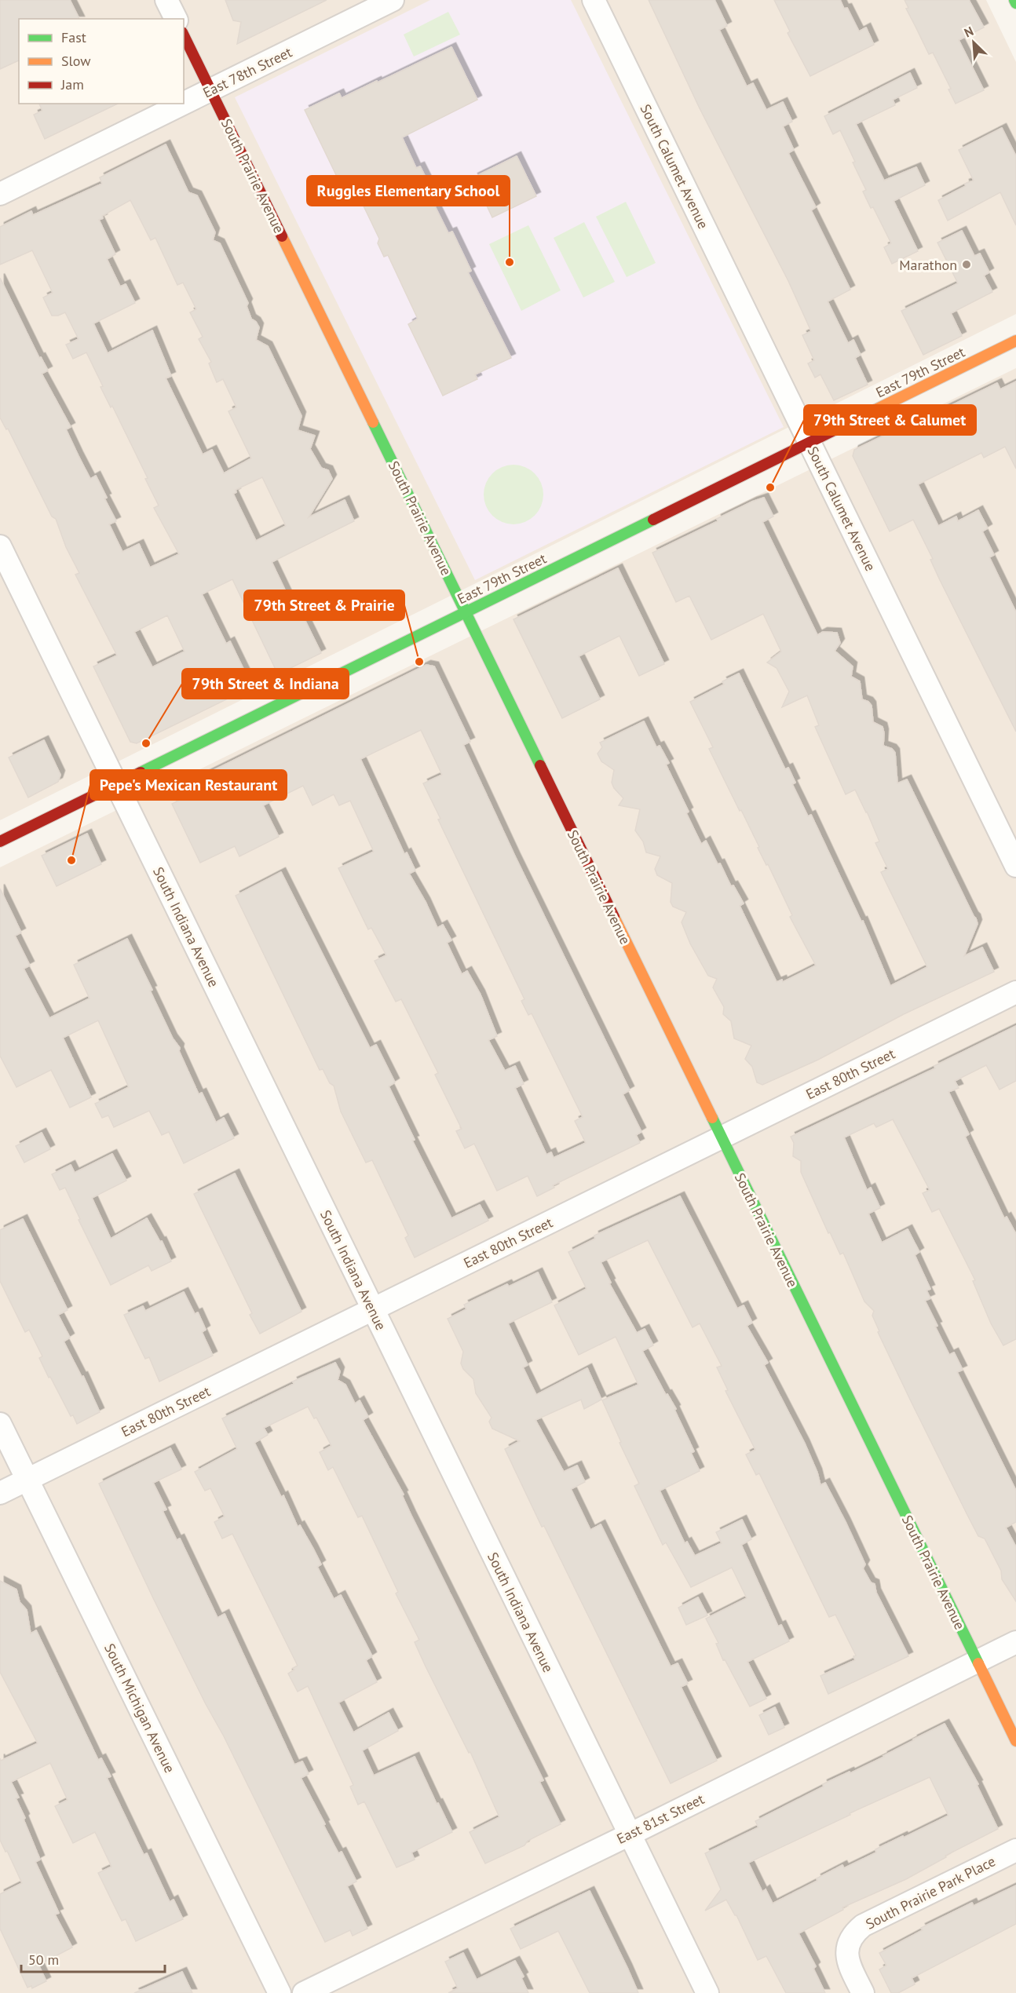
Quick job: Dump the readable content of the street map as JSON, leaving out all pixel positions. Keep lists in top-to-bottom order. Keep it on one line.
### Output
{"streets":{"street":["East 78th Street","South Calumet Avenue","South Prairie Avenue","East 79th Street","South Indiana Avenue","East 80th Street","South Michigan Avenue","East 81st Street","South Prairie Park Place"]},"crossings":[["East 78th Street","South Prairie Avenue"],["South Calumet Avenue","East 79th Street"],["South Prairie Avenue","East 79th Street"],["South Prairie Avenue","East 80th Street"],["South Prairie Avenue","East 81st Street"],["East 79th Street","South Indiana Avenue"],["South Indiana Avenue","East 80th Street"],["South Indiana Avenue","East 81st Street"],["East 80th Street","South Michigan Avenue"]],"places":["Ruggles Elementary School","Marathon","79th Street & Calumet","79th Street & Prairie","79th Street & Indiana","Pepe's Mexican Restaurant"],"legend":["Fast","Slow","Jam"],"scale_bar":"50 m","north":"top left"}
